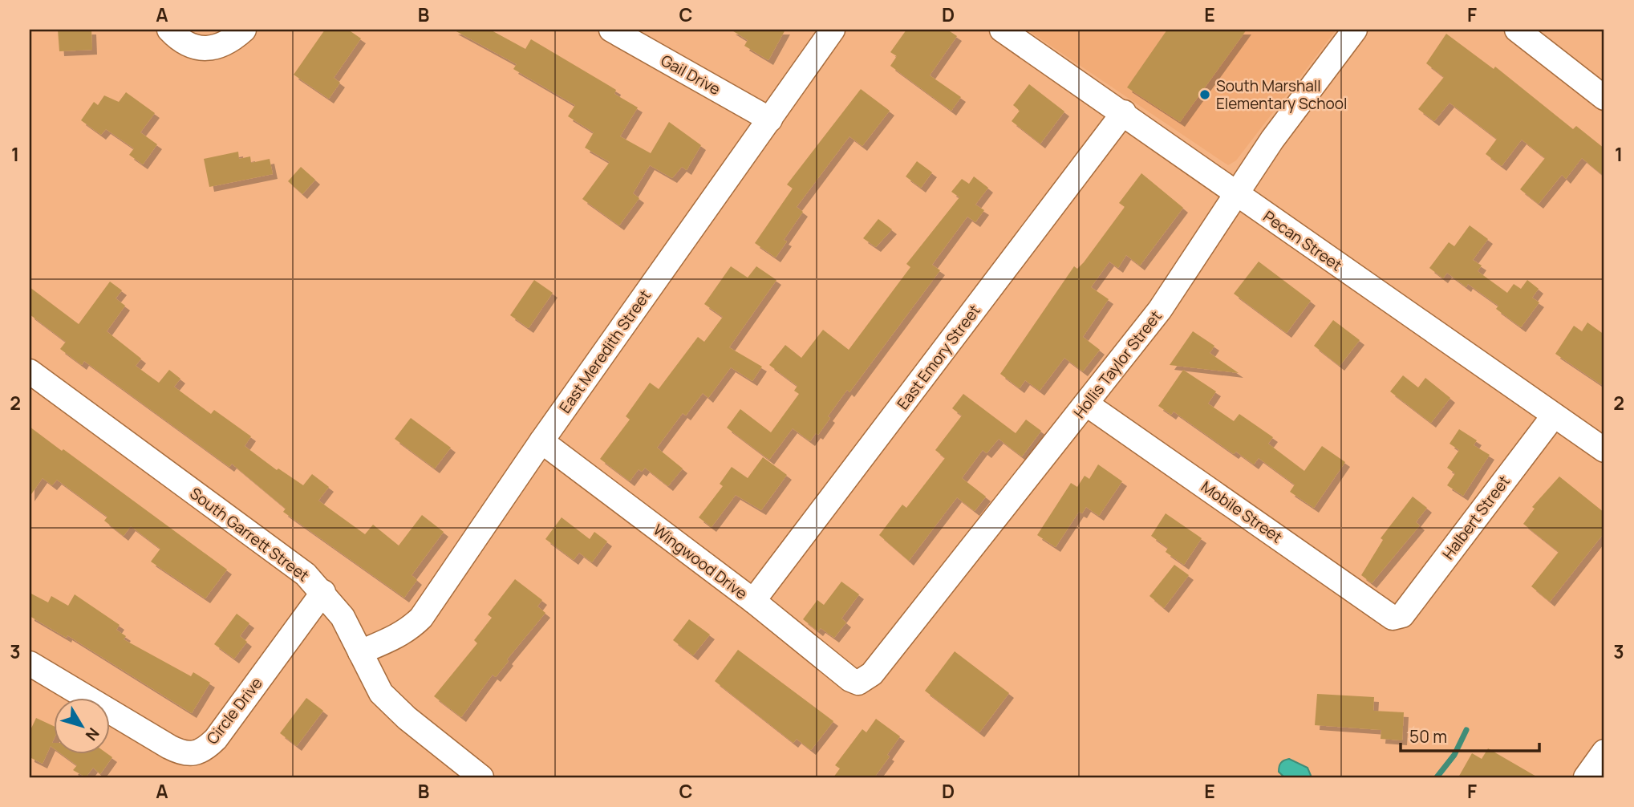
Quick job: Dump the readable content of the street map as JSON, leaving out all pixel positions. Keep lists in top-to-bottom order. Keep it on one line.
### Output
{"streets":{"street":["Gail Drive","Pecan Street","East Meredith Street","East Emory Street","Hollis Taylor Street","Mobile Street","Halbert Street","South Garrett Street","Wingwood Drive","Circle Drive"]},"crossings":[["Gail Drive","East Meredith Street"],["Pecan Street","East Emory Street"],["Pecan Street","Hollis Taylor Street"],["Pecan Street","Halbert Street"],["East Meredith Street","South Garrett Street"],["East Meredith Street","Wingwood Drive"],["East Emory Street","Wingwood Drive"],["Hollis Taylor Street","Mobile Street"],["Hollis Taylor Street","Wingwood Drive"],["Mobile Street","Halbert Street"],["South Garrett Street","Circle Drive"]],"places":["South Marshall Elementary School"],"scale_bar":"50 m","north":"bottom right","grid":{"columns":["A","B","C","D","E","F"],"rows":["1","2","3"]}}
